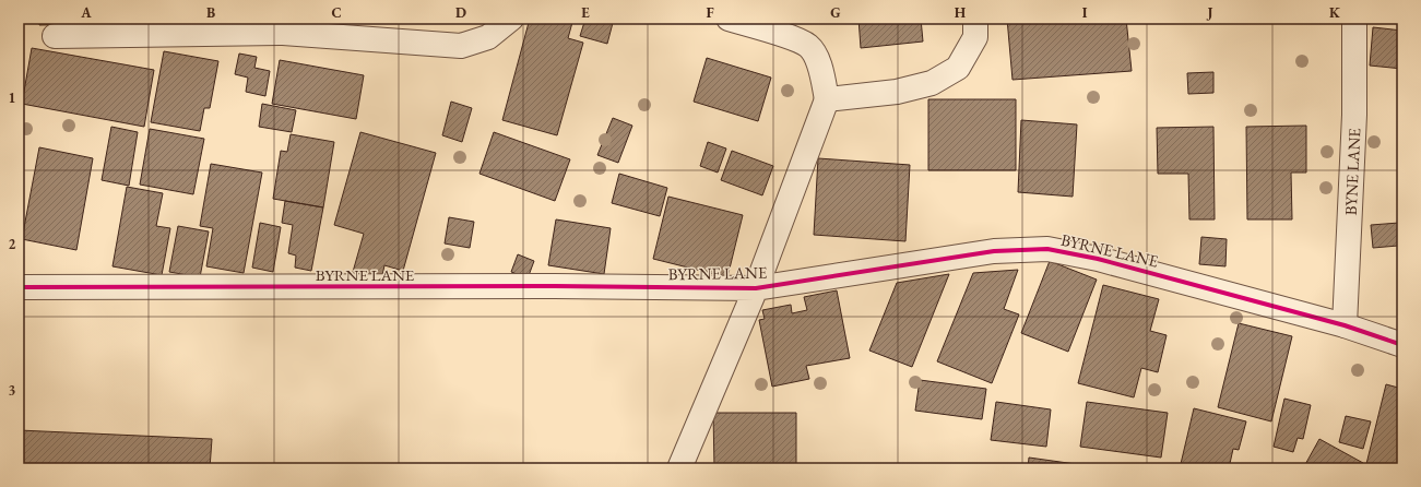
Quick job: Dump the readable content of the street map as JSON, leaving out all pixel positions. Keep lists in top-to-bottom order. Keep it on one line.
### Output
{"streets":{"street":["BYNE LANE","BYRNE LANE"]},"crossings":[["BYNE LANE","BYRNE LANE"]],"grid":{"columns":["A","B","C","D","E","F","G","H","I","J","K"],"rows":["1","2","3"]}}
